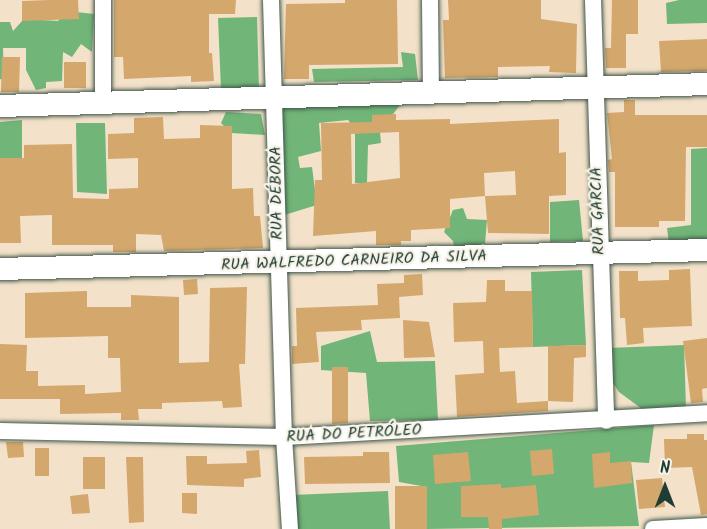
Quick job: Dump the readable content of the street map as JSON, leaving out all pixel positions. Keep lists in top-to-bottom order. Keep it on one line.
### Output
{"streets":{"main road":["RUA WALFREDO CARNEIRO DA SILVA"],"street":["RUA DÉBORA","RUA GARCIA","RUA DO PETRÓLEO"]},"crossings":[["RUA DÉBORA","RUA WALFREDO CARNEIRO DA SILVA"],["RUA DÉBORA","RUA DO PETRÓLEO"],["RUA GARCIA","RUA WALFREDO CARNEIRO DA SILVA"],["RUA GARCIA","RUA DO PETRÓLEO"]],"north":"top"}
